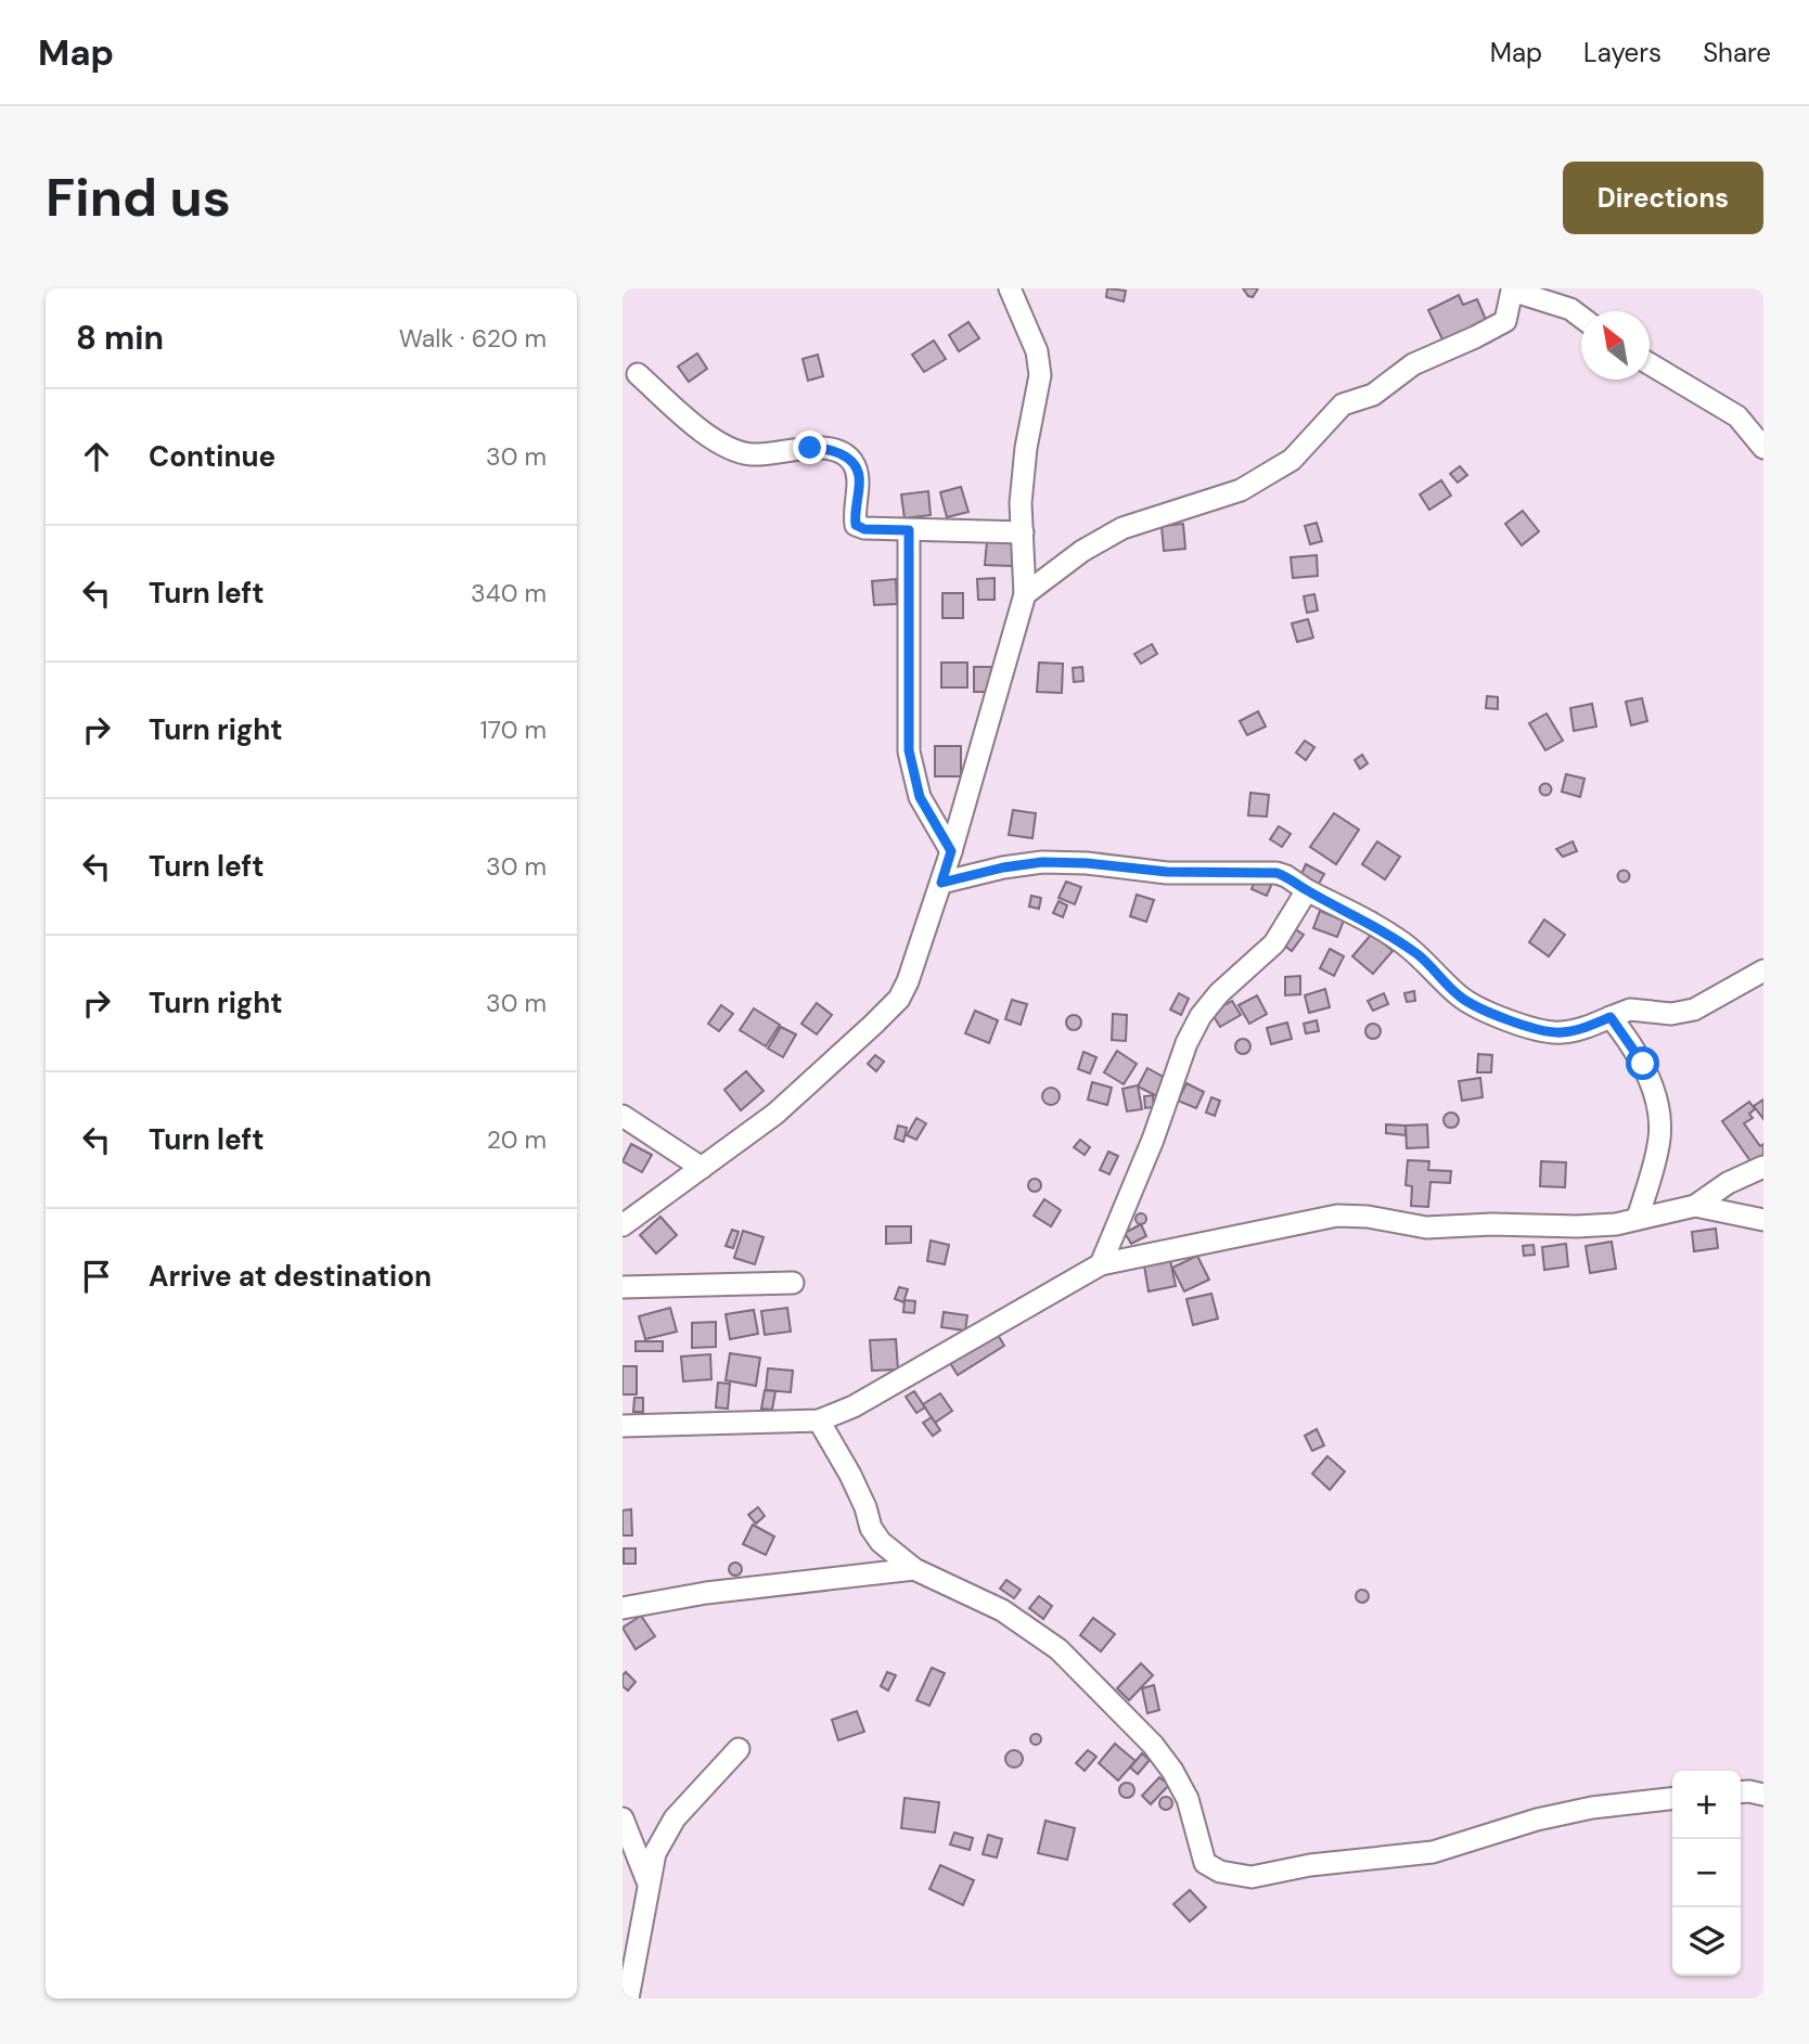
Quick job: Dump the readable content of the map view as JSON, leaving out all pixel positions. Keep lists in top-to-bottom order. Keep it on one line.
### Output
{"north":"top left","page":{"header":"Map","nav":["Map","Layers","Share"],"buttons":"Directions","title":"Find us","heading":["8 min","Walk · 620 m"],"list":[["Continue","30 m"],["Turn left","340 m"],["Turn right","170 m"],["Turn left","30 m"],["Turn right","30 m"],["Turn left","20 m"],"Arrive at destination"],"map_buttons":["+","−"]}}
